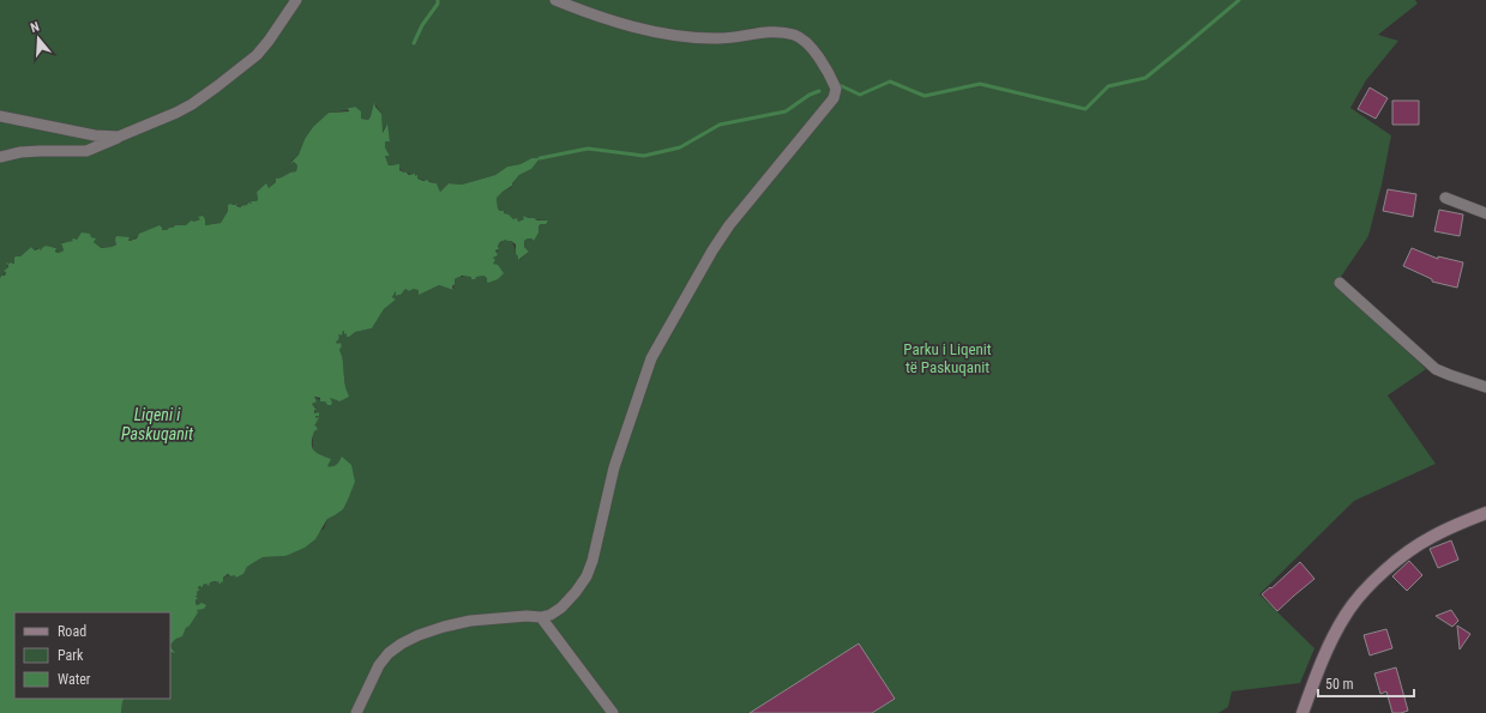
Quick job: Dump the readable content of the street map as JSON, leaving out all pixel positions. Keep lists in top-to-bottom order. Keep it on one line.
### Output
{"water":["Liqeni i Paskuqanit"],"parks":["Parku i Liqenit të Paskuqanit"],"legend":["Road","Park","Water"],"scale_bar":"50 m","north":"top"}
